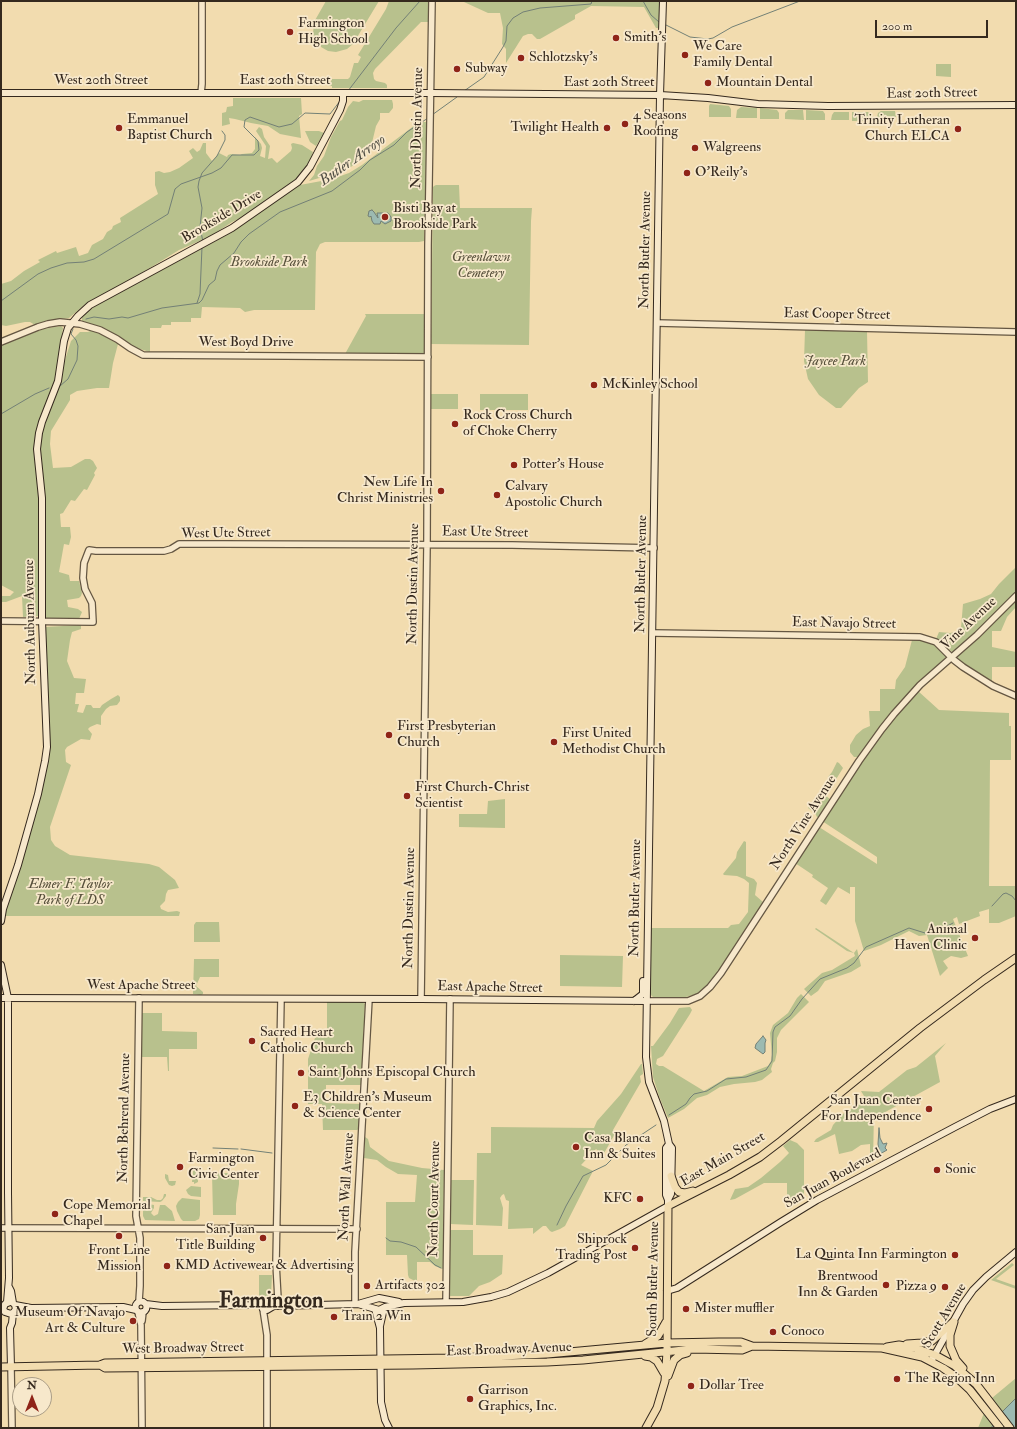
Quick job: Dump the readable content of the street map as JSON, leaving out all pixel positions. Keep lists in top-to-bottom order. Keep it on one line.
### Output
{"streets":{"main road":["West 20th Street","East 20th Street","Brookside Drive","North Butler Avenue","North Auburn Avenue","West Apache Street","East Apache Street","East Main Street","San Juan Boulevard","South Butler Avenue","Scott Avenue","West Broadway Street","East Broadway Avenue"],"street":["North Dustin Avenue","East Cooper Street","West Boyd Drive","East Ute Street","West Ute Street","East Navajo Street","Vine Avenue","North Vine Avenue","North Behrend Avenue","North Wall Avenue","North Court Avenue"]},"crossings":[["West 20th Street","East 20th Street"],["East 20th Street","North Dustin Avenue"],["East 20th Street","Brookside Drive"],["East 20th Street","North Butler Avenue"],["North Dustin Avenue","West Boyd Drive"],["North Dustin Avenue","East Ute Street"],["North Dustin Avenue","East Apache Street"],["Brookside Drive","West Boyd Drive"],["Brookside Drive","North Auburn Avenue"],["North Butler Avenue","East Cooper Street"],["North Butler Avenue","East Ute Street"],["North Butler Avenue","East Navajo Street"],["North Butler Avenue","East Apache Street"],["North Butler Avenue","East Main Street"],["North Butler Avenue","South Butler Avenue"],["West Boyd Drive","North Auburn Avenue"],["East Ute Street","West Ute Street"],["West Ute Street","North Auburn Avenue"],["East Navajo Street","Vine Avenue"],["Vine Avenue","North Vine Avenue"],["North Vine Avenue","East Apache Street"],["West Apache Street","East Apache Street"],["West Apache Street","North Behrend Avenue"],["East Apache Street","North Wall Avenue"],["East Apache Street","North Court Avenue"],["North Behrend Avenue","West Broadway Street"],["East Main Street","North Court Avenue"],["East Main Street","South Butler Avenue"],["San Juan Boulevard","South Butler Avenue"],["South Butler Avenue","East Broadway Avenue"],["Scott Avenue","East Broadway Avenue"],["West Broadway Street","East Broadway Avenue"]],"districts":["Farmington"],"water":["Butler Arroyo"],"parks":["Greenlawn Cemetery","Brookside Park","Jaycee Park","Elmer F. Taylor Park of LDS"],"places":["Farmington High School","Smith's","We Care Family Dental","Schlotzsky's","Subway","Mountain Dental","4 Seasons Roofing","Emmanuel Baptist Church","Twilight Health","Trinity Lutheran Church ELCA","Walgreens","O'Reily's","Bisti Bay at Brookside Park","McKinley School","Rock Cross Church of Choke Cherry","Potter's House","New Life In Christ Ministries","Calvary Apostolic Church","First Presbyterian Church","First United Methodist Church","First Church-Christ Scientist","Animal Haven Clinic","Sacred Heart Catholic Church","Saint Johns Episcopal Church","E3 Children's Museum & Science Center","San Juan Center For Independence","Casa Blanca Inn & Suites","Farmington Civic Center","Sonic","KFC","Cope Memorial Chapel","Front Line Mission","San Juan Title Building","Shiprock Trading Post","La Quinta Inn Farmington","KMD Activewear & Advertising","Brentwood Inn & Garden","Artifacts 302","Pizza 9","Mister muffler","Train 2 Win","Museum Of Navajo Art & Culture","Conoco","The Region Inn","Dollar Tree","Garrison Graphics, Inc."],"scale_bar":"200 m","north":"top"}
